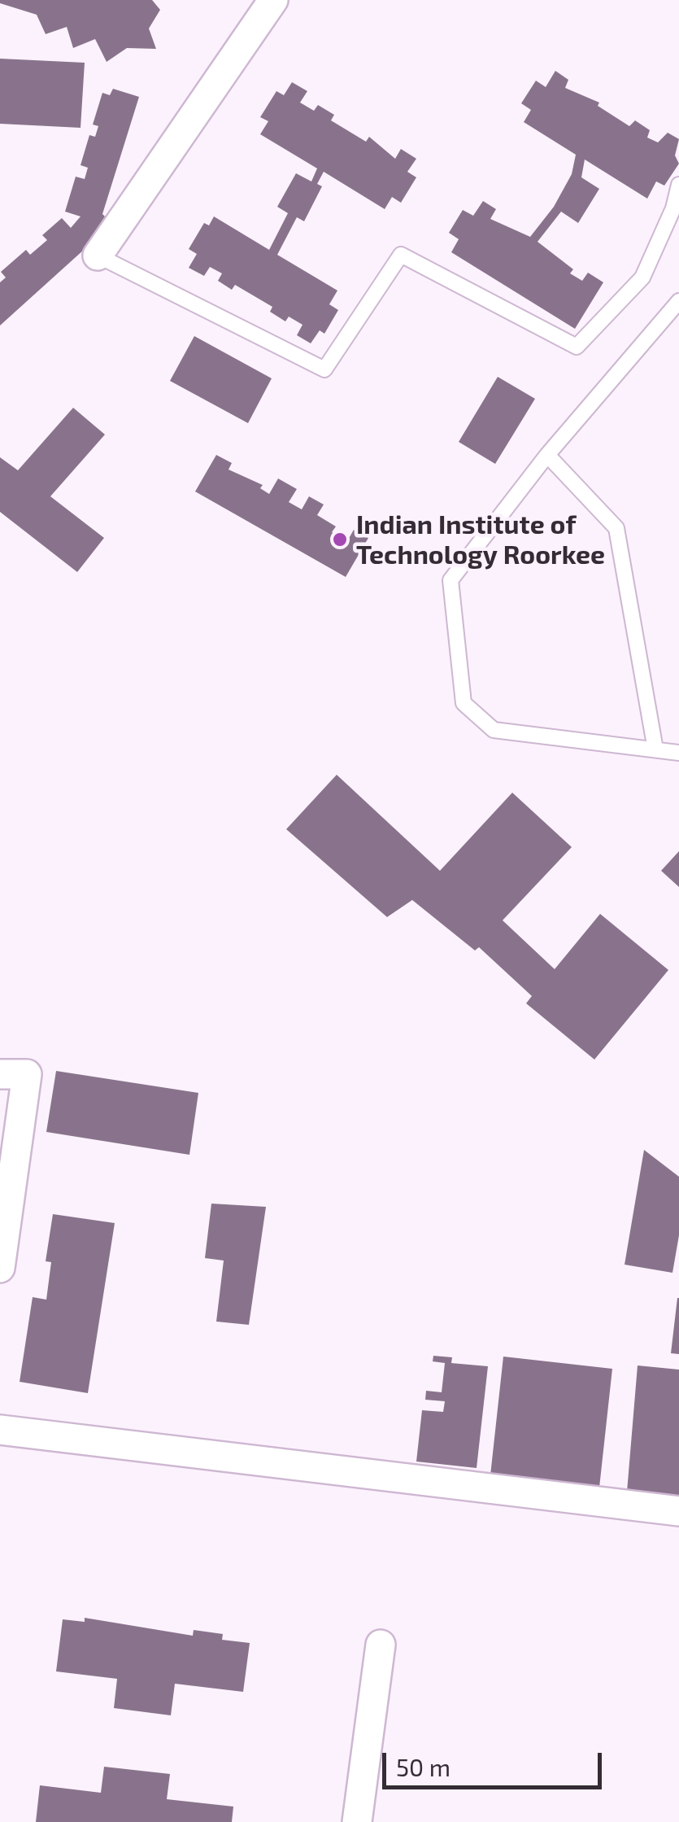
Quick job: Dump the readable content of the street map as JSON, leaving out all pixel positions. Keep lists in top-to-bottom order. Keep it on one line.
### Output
{"places":["Indian Institute of Technology Roorkee"],"scale_bar":"50 m"}
